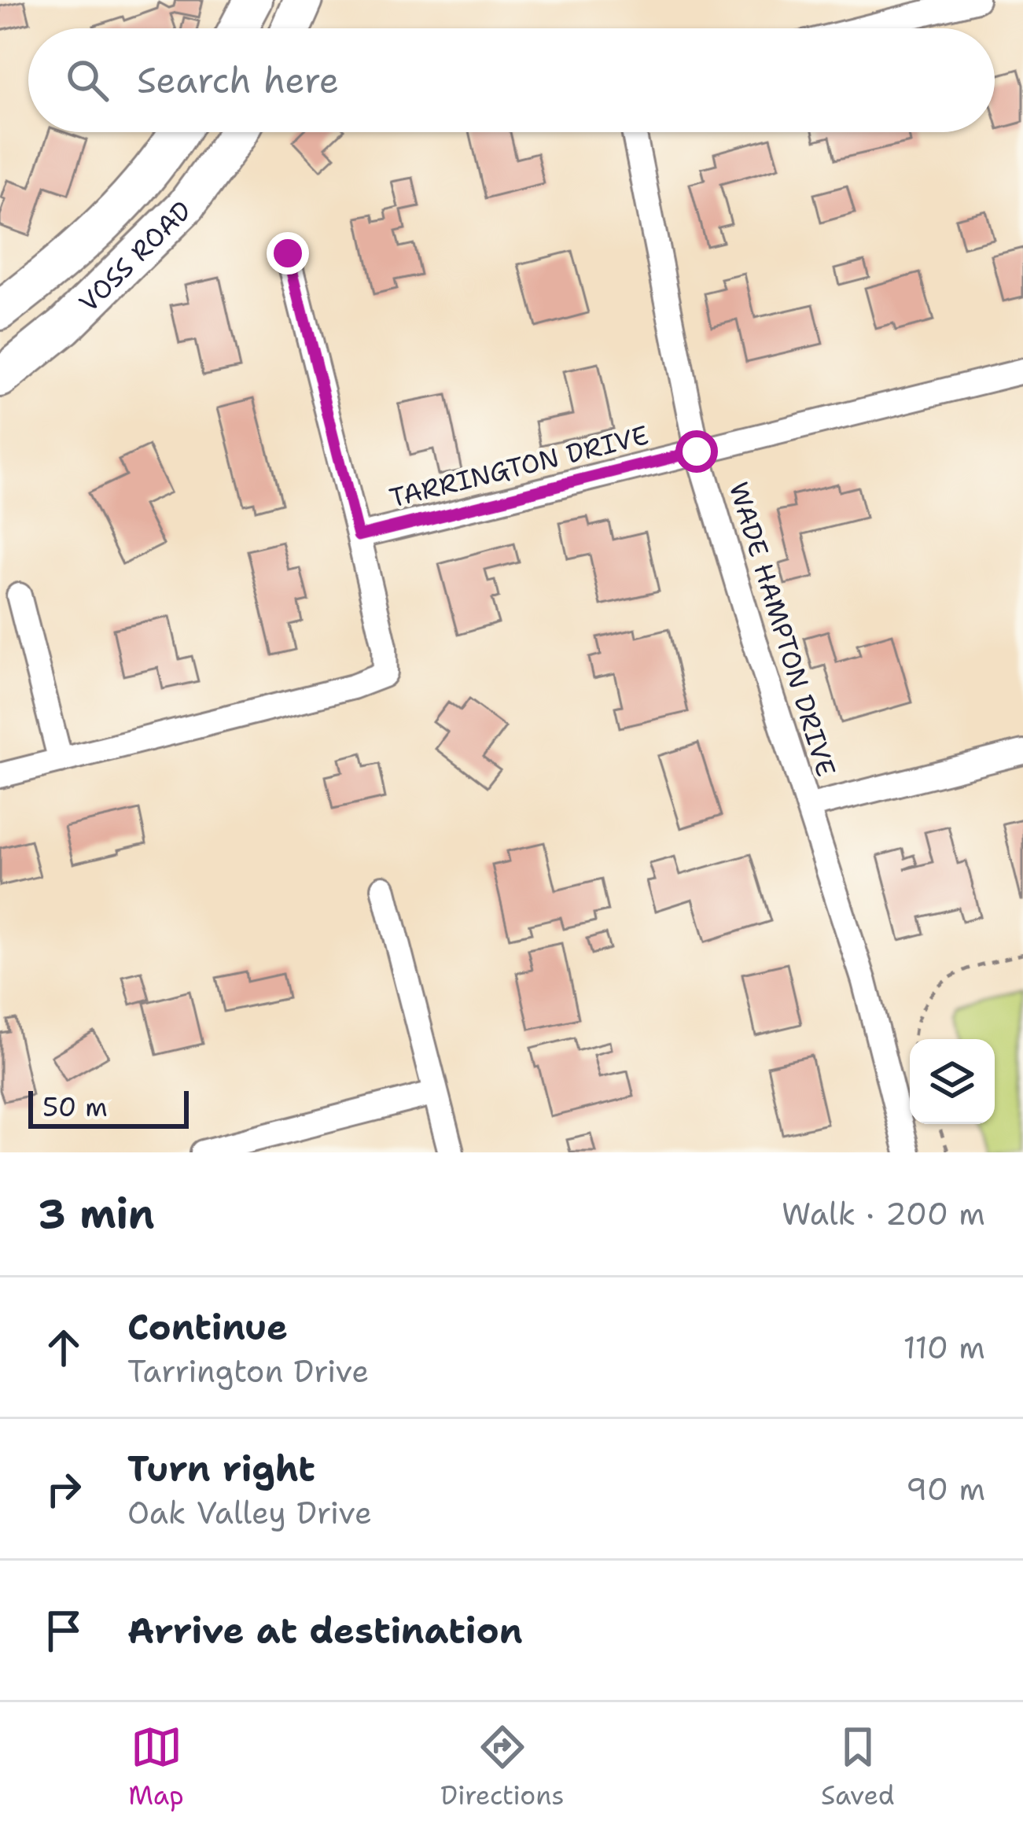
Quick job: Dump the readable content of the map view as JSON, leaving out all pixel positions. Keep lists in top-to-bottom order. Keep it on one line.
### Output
{"streets":{"main road":["VOSS ROAD"],"street":["TARRINGTON DRIVE","WADE HAMPTON DRIVE"]},"crossings":[["TARRINGTON DRIVE","WADE HAMPTON DRIVE"]],"scale_bar":"50 m","page":{"search":"Search here","scale":"50 m","heading":["3 min","Walk · 200 m"],"list":[["Continue","Tarrington Drive","110 m"],["Turn right","Oak Valley Drive","90 m"],"Arrive at destination"],"nav":["Map","Directions","Saved"]}}
